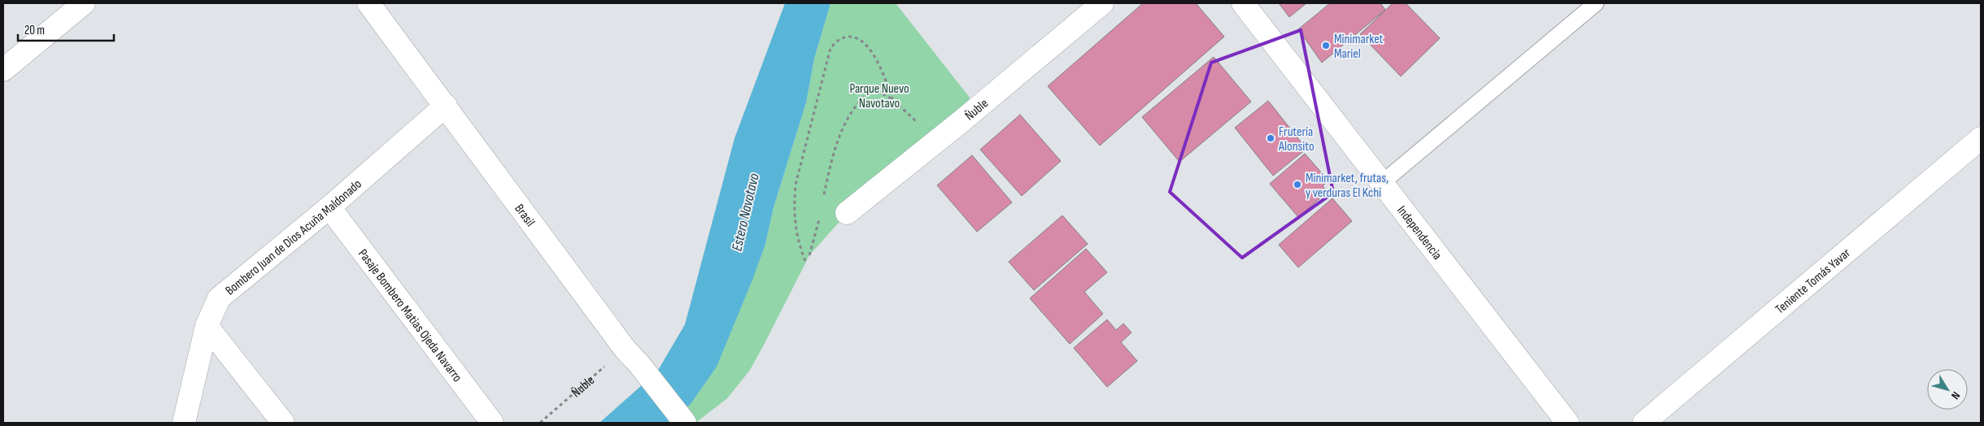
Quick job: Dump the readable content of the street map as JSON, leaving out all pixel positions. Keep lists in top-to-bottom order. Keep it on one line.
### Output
{"streets":{"street":["Ñuble","Brasil","Independencia","Bombero Juan de Dios Acuña Maldonado","Teniente Tomás Yavar","Pasaje Bombero Matias Ojeda Navarro"]},"crossings":[["Ñuble","Brasil"],["Brasil","Bombero Juan de Dios Acuña Maldonado"],["Bombero Juan de Dios Acuña Maldonado","Pasaje Bombero Matias Ojeda Navarro"]],"water":["Estero Navotavo"],"parks":["Parque Nuevo Navotavo"],"places":["Minimarket Mariel","Frutería Alonsito","Minimarket, frutas, y verduras El Kchi"],"scale_bar":"20 m","north":"bottom right"}
